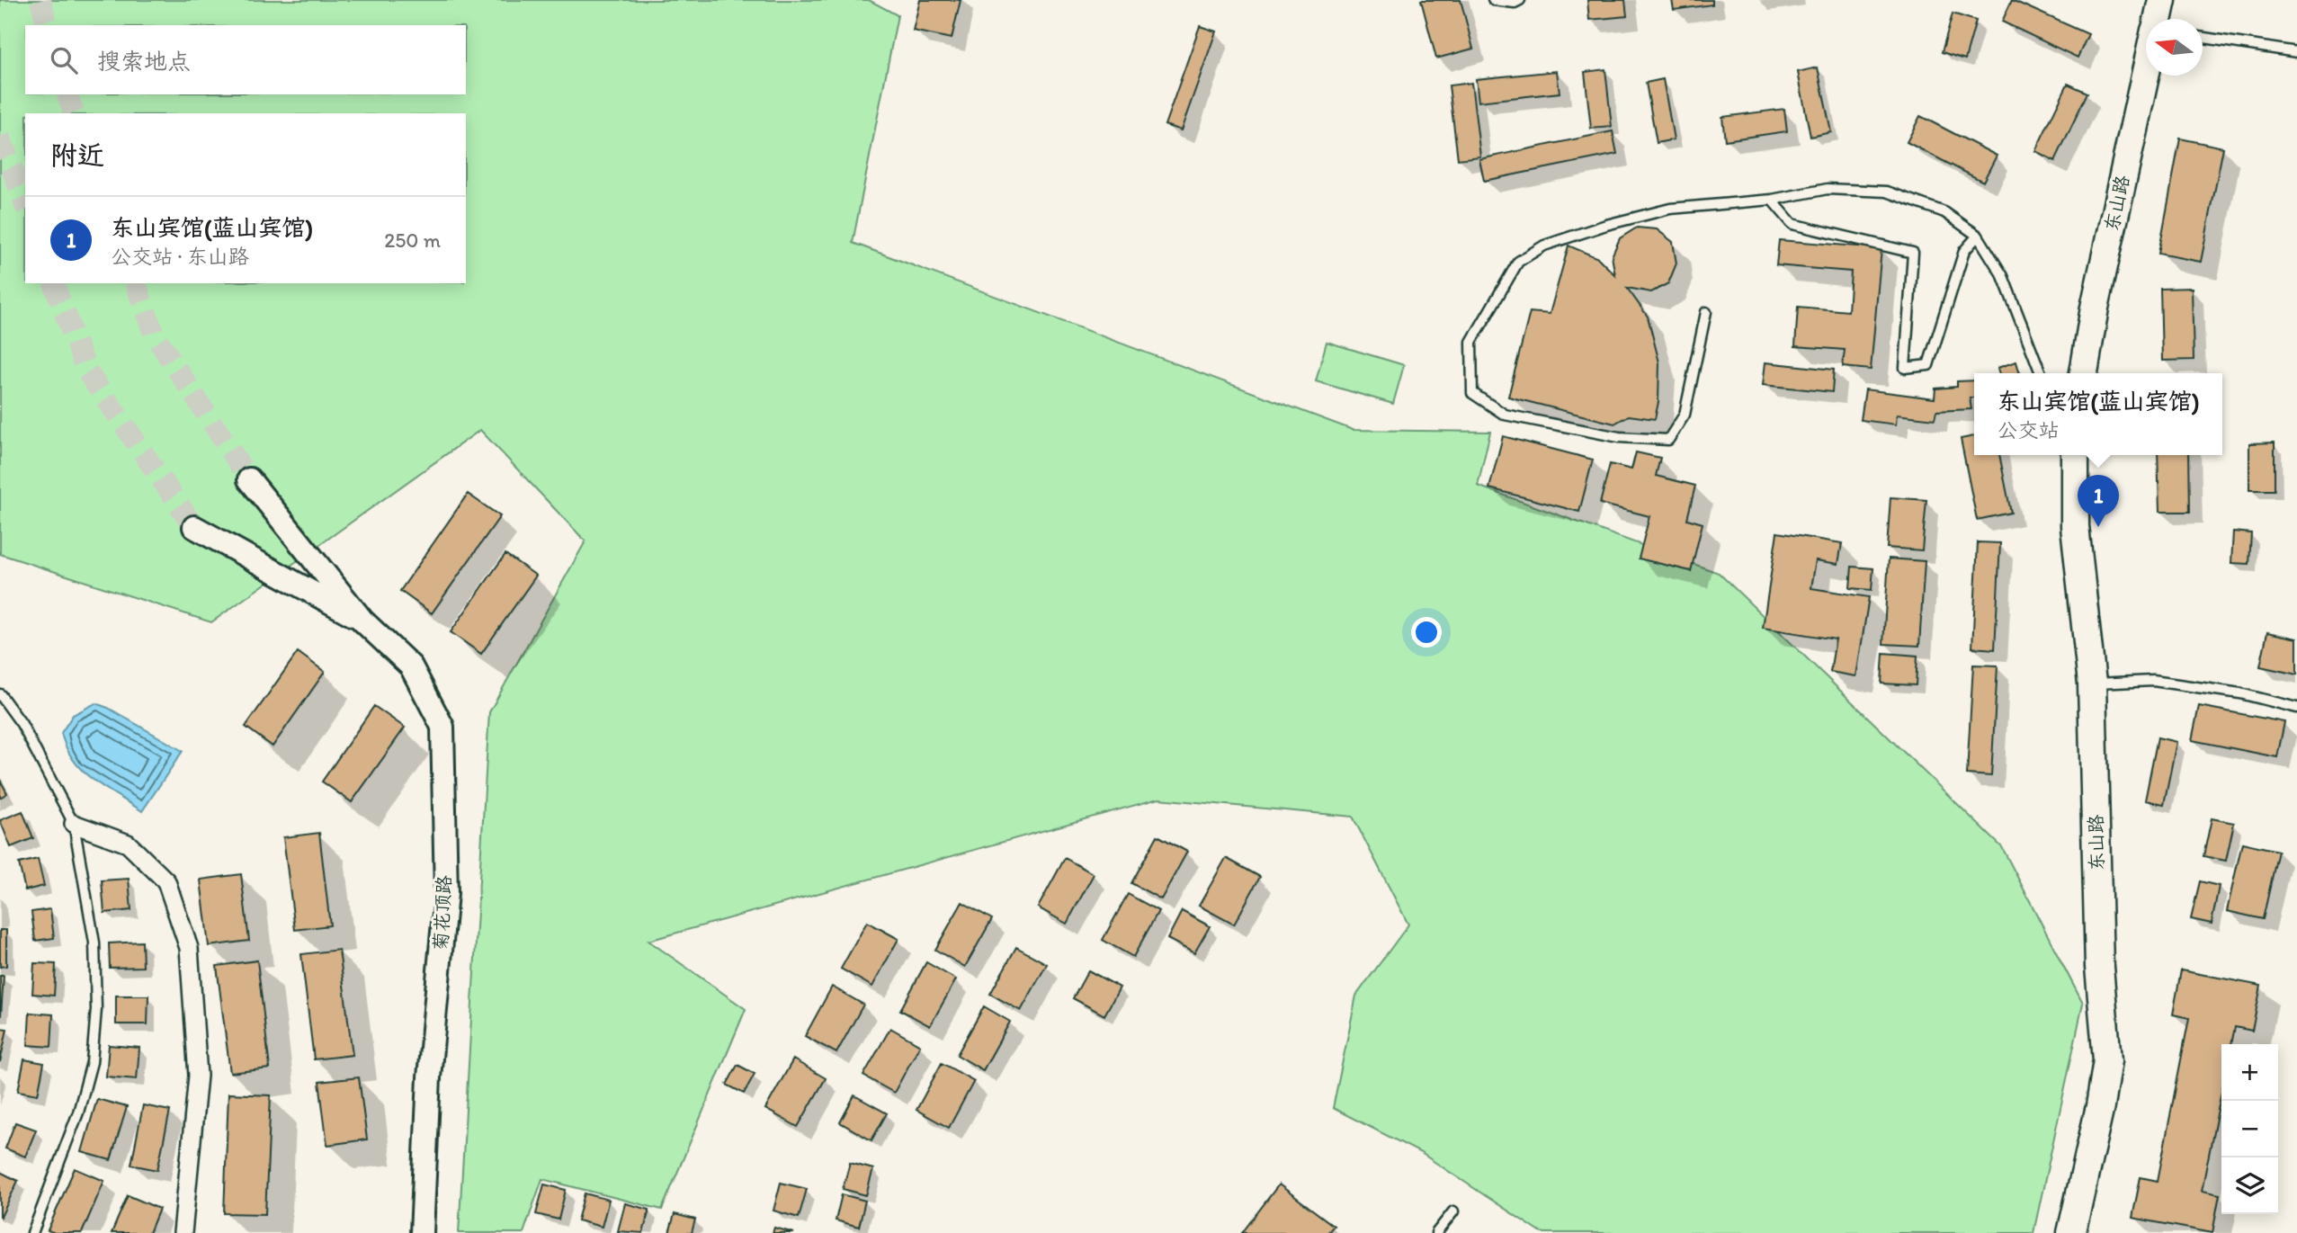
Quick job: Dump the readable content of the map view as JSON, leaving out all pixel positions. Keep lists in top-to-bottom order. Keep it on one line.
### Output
{"streets":{"main road":["东山路"],"street":["菊花顶路"]},"north":"left","page":{"search":"搜索地点","heading":"附近","list":[{"mark":"1","name":"东山宾馆(蓝山宾馆)","note":"公交站 · 东山路","value":"250 m"}],"popup":["东山宾馆(蓝山宾馆)","公交站"],"pins":"1","map_buttons":["+","−"]}}
